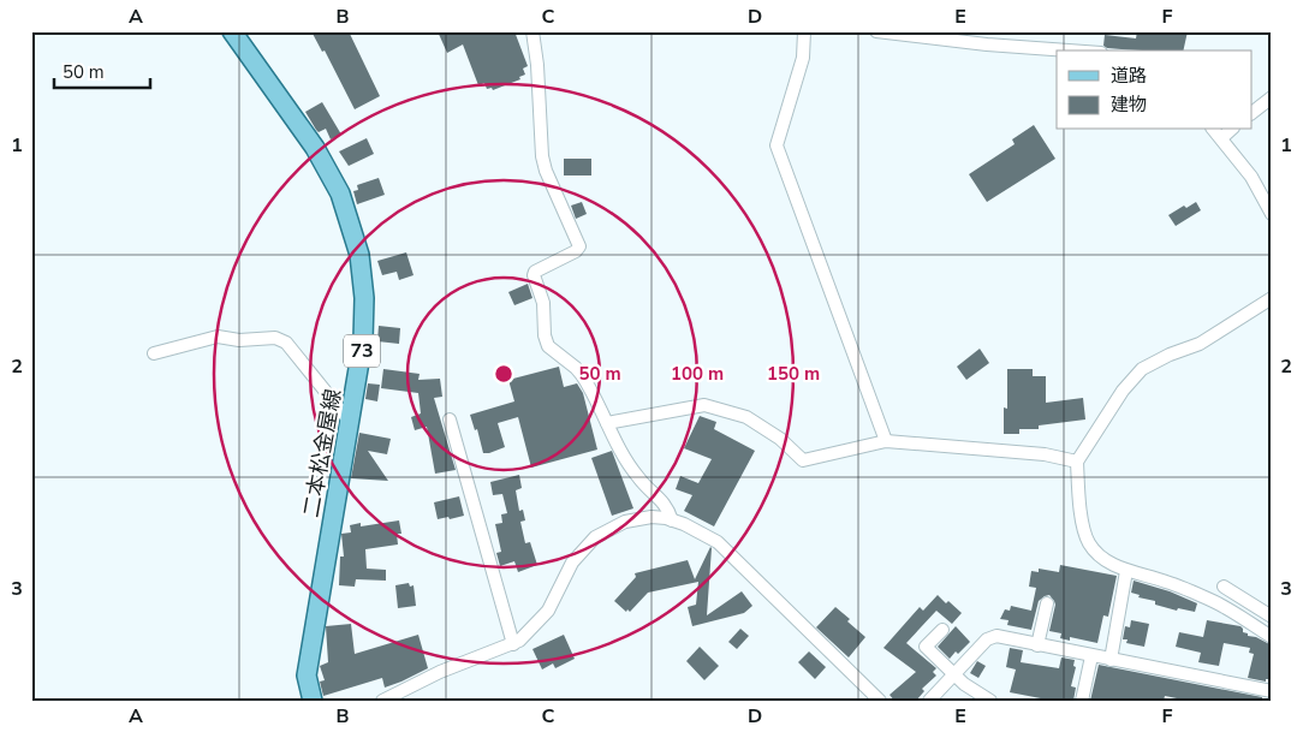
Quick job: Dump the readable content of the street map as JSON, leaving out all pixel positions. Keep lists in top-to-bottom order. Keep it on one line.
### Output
{"streets":{"main road":["73","二本松金屋線"]},"legend":["道路","建物"],"scale_bar":"50 m","grid":{"columns":["A","B","C","D","E","F"],"rows":["1","2","3"]},"rings":["50 m","100 m","150 m"]}
